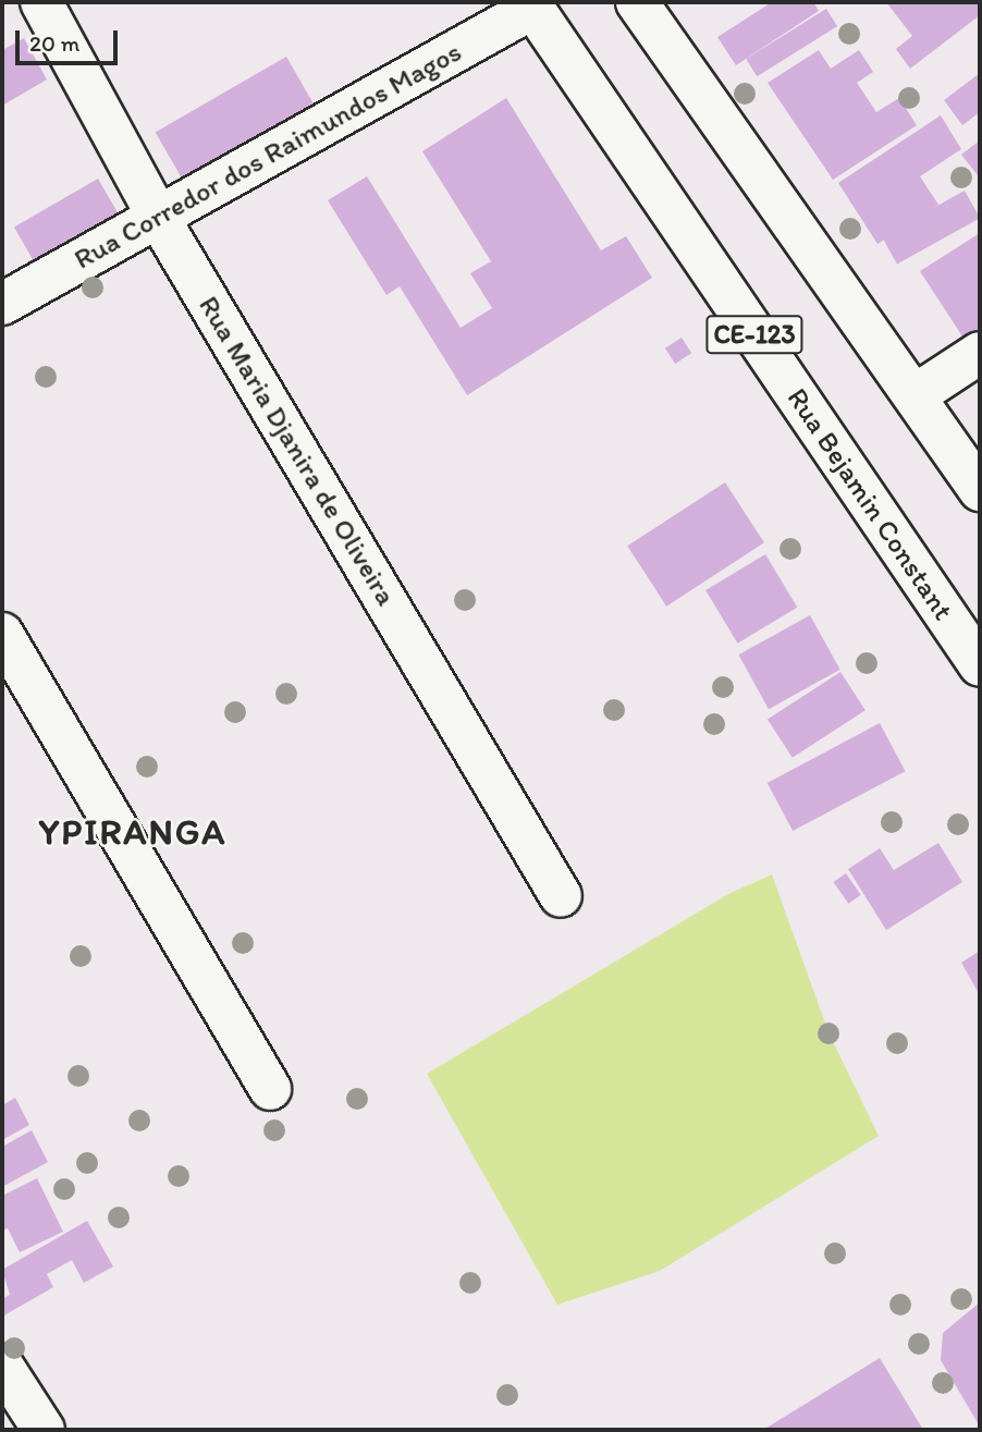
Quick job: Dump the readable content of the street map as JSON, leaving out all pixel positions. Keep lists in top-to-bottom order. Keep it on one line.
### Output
{"streets":{"street":["Rua Corredor dos Raimundos Magos","CE-123","Rua Maria Djanira de Oliveira","Rua Bejamin Constant"]},"crossings":[["Rua Corredor dos Raimundos Magos","Rua Maria Djanira de Oliveira"],["Rua Corredor dos Raimundos Magos","Rua Bejamin Constant"]],"districts":["YPIRANGA"],"scale_bar":"20 m"}
